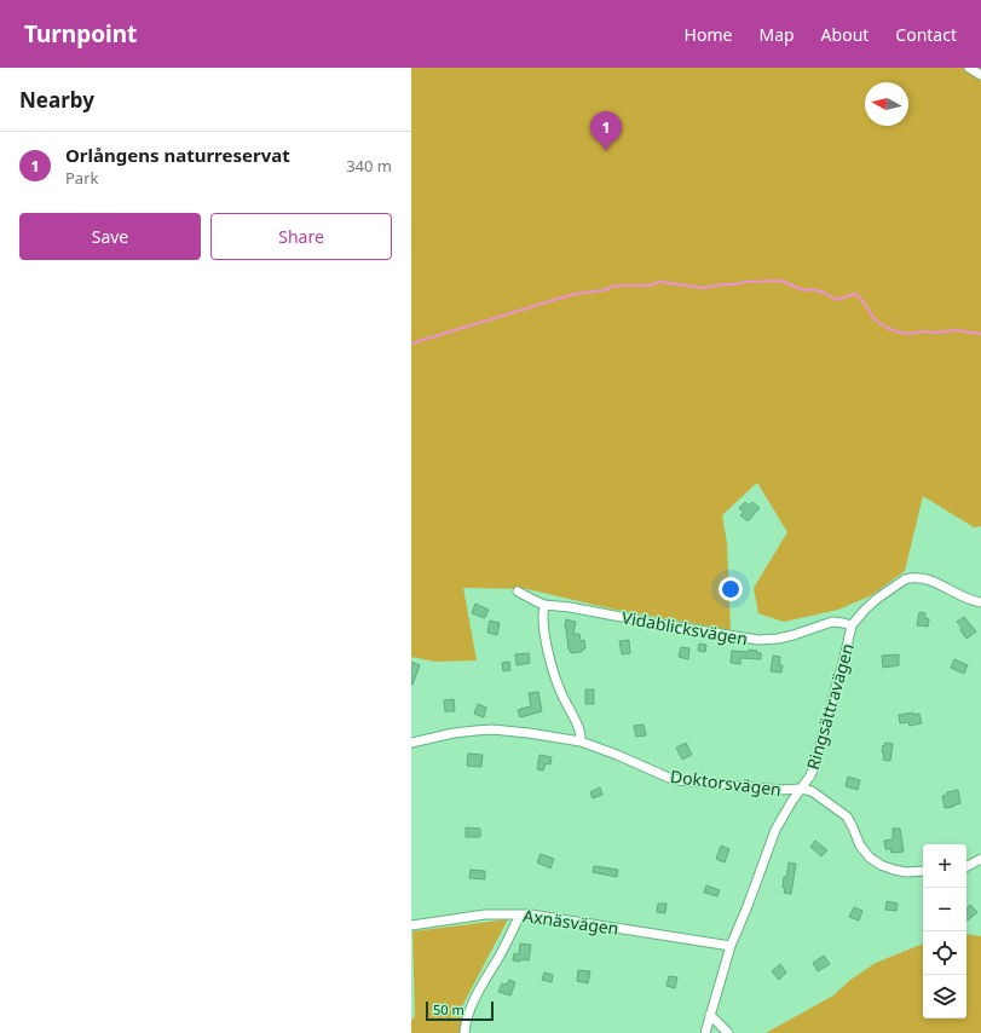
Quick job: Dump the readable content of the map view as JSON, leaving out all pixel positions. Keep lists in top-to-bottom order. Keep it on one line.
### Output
{"streets":{"street":["Vidablicksvägen","Ringsättravägen","Doktorsvägen","Axnäsvägen"]},"crossings":[["Vidablicksvägen","Ringsättravägen"],["Ringsättravägen","Doktorsvägen"],["Ringsättravägen","Axnäsvägen"]],"scale_bar":"50 m","north":"left","page":{"header":"Turnpoint","nav":["Home","Map","About","Contact"],"heading":"Nearby","pins":"1","list":[{"mark":"1","name":"Orlångens naturreservat","note":"Park","value":"340 m"}],"buttons":["Save","Share"],"map_buttons":["+","−"],"scale":"50 m"}}
